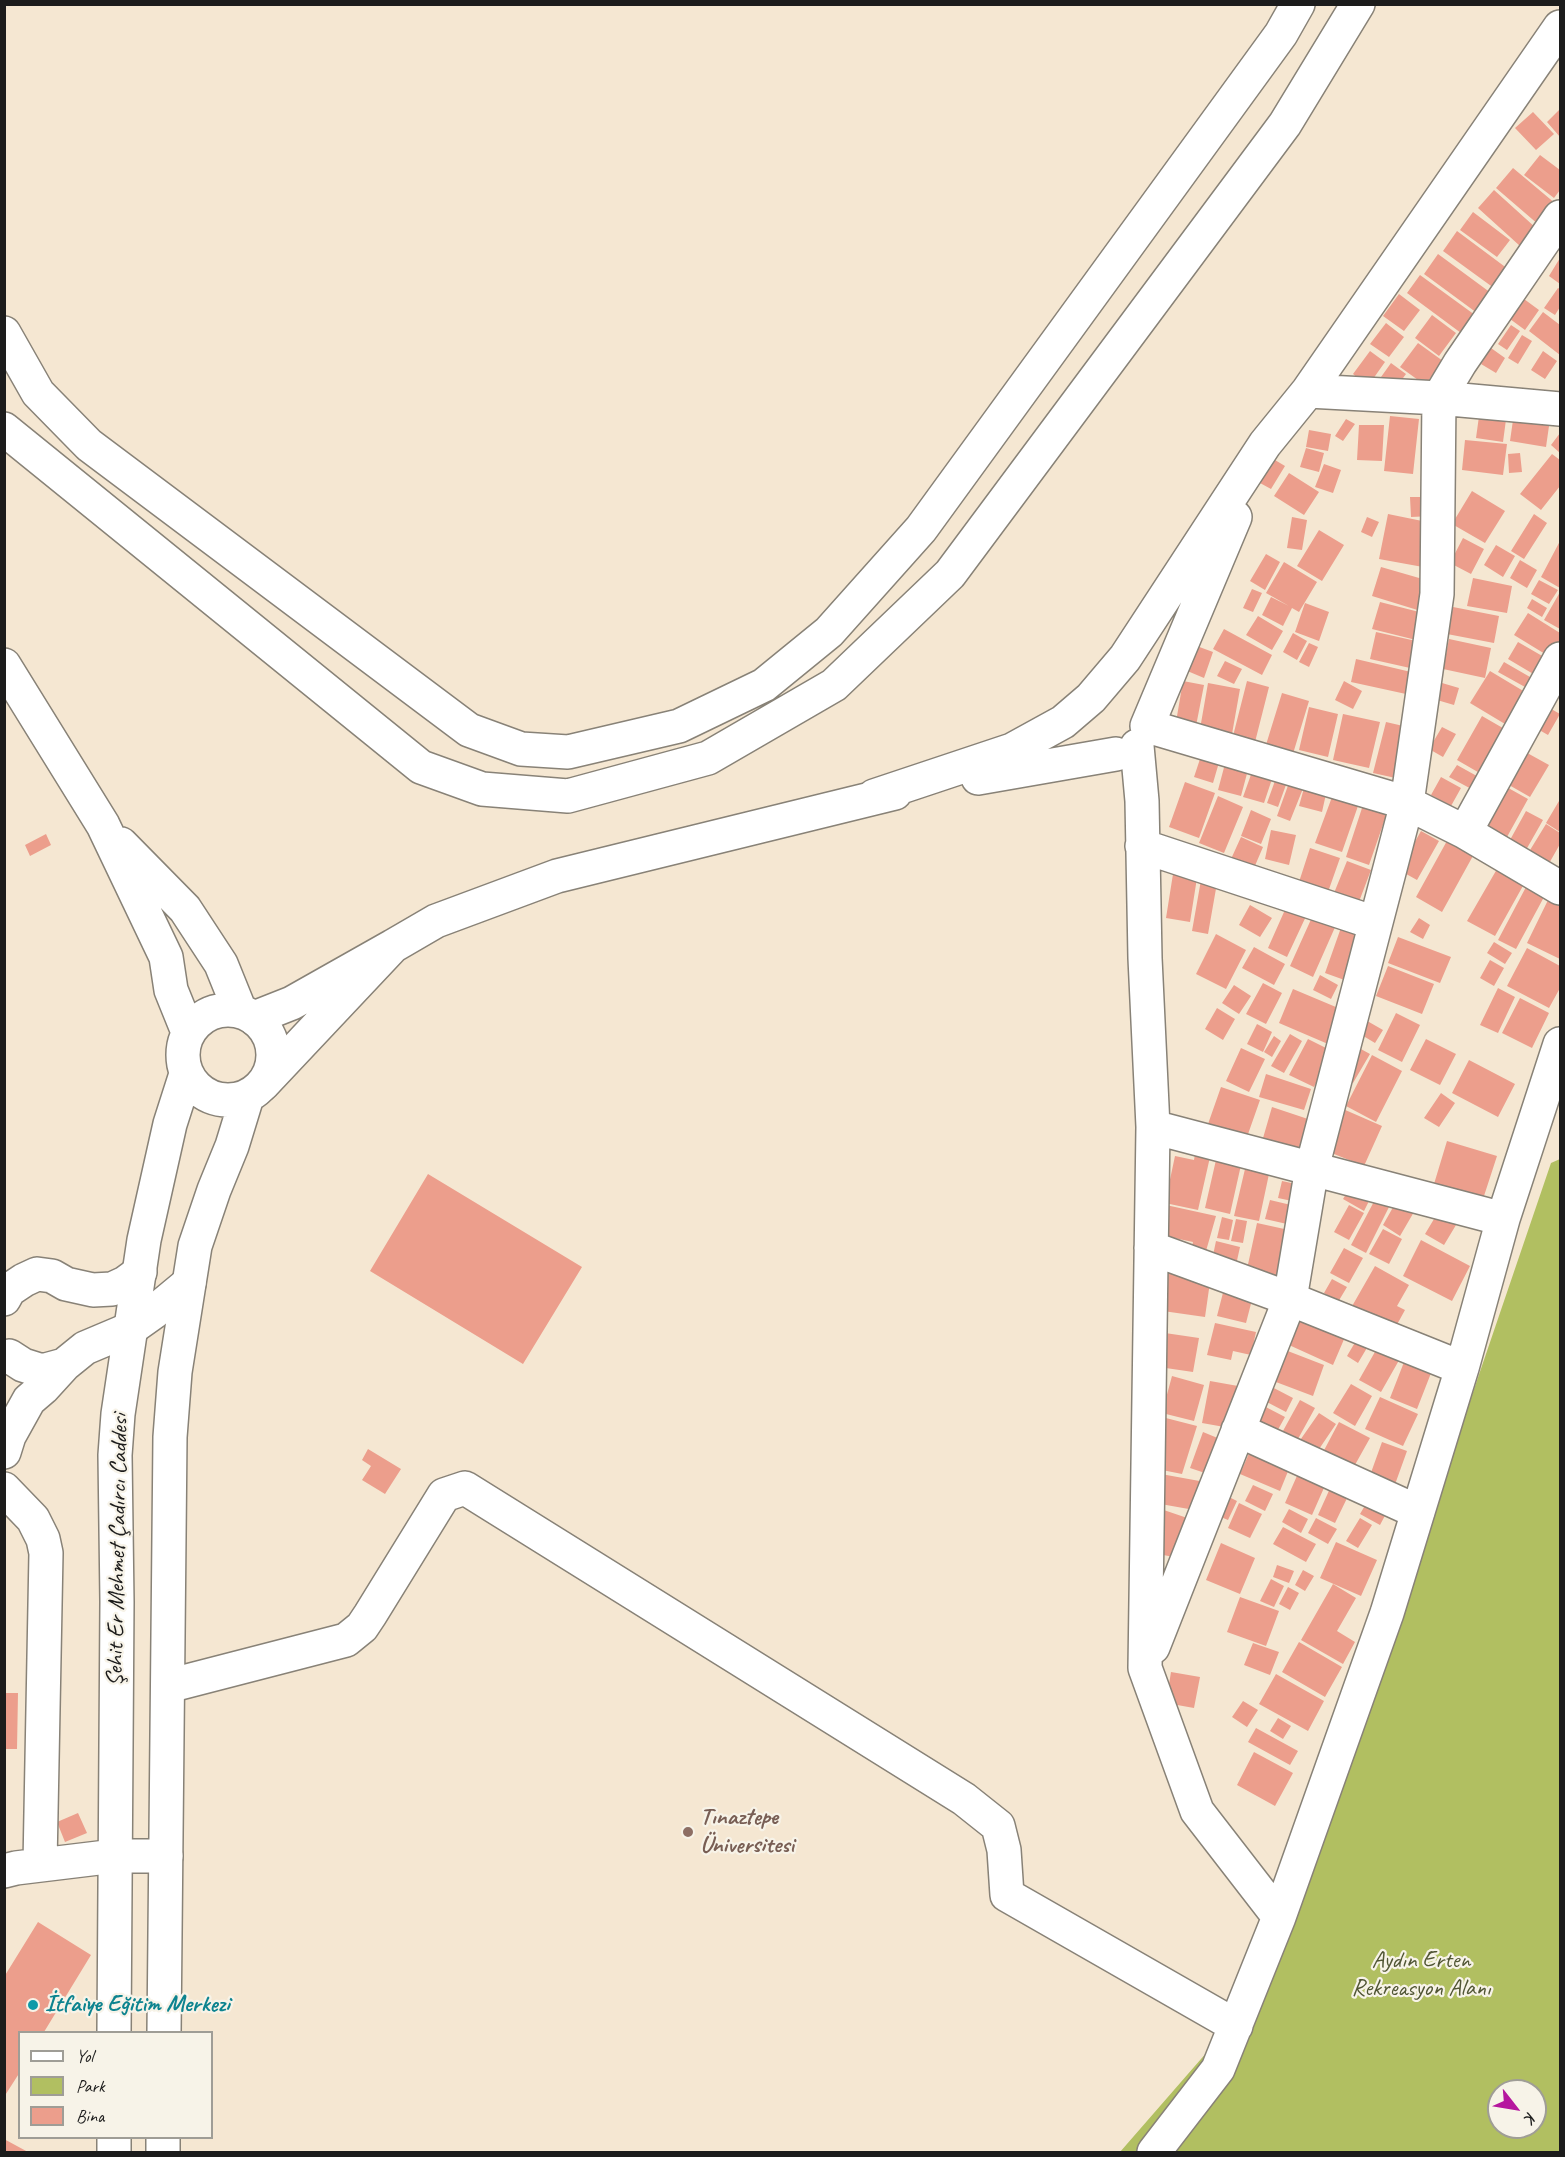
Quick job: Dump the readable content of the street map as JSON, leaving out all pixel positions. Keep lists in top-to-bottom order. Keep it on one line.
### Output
{"streets":{"street":["Şehit Er Mehmet Çadırcı Caddesi"]},"parks":["Aydın Erten Rekreasyon Alanı"],"places":["Tınaztepe Üniversitesi","İtfaiye Eğitim Merkezi"],"legend":["Yol","Park","Bina"],"north":"bottom right"}
